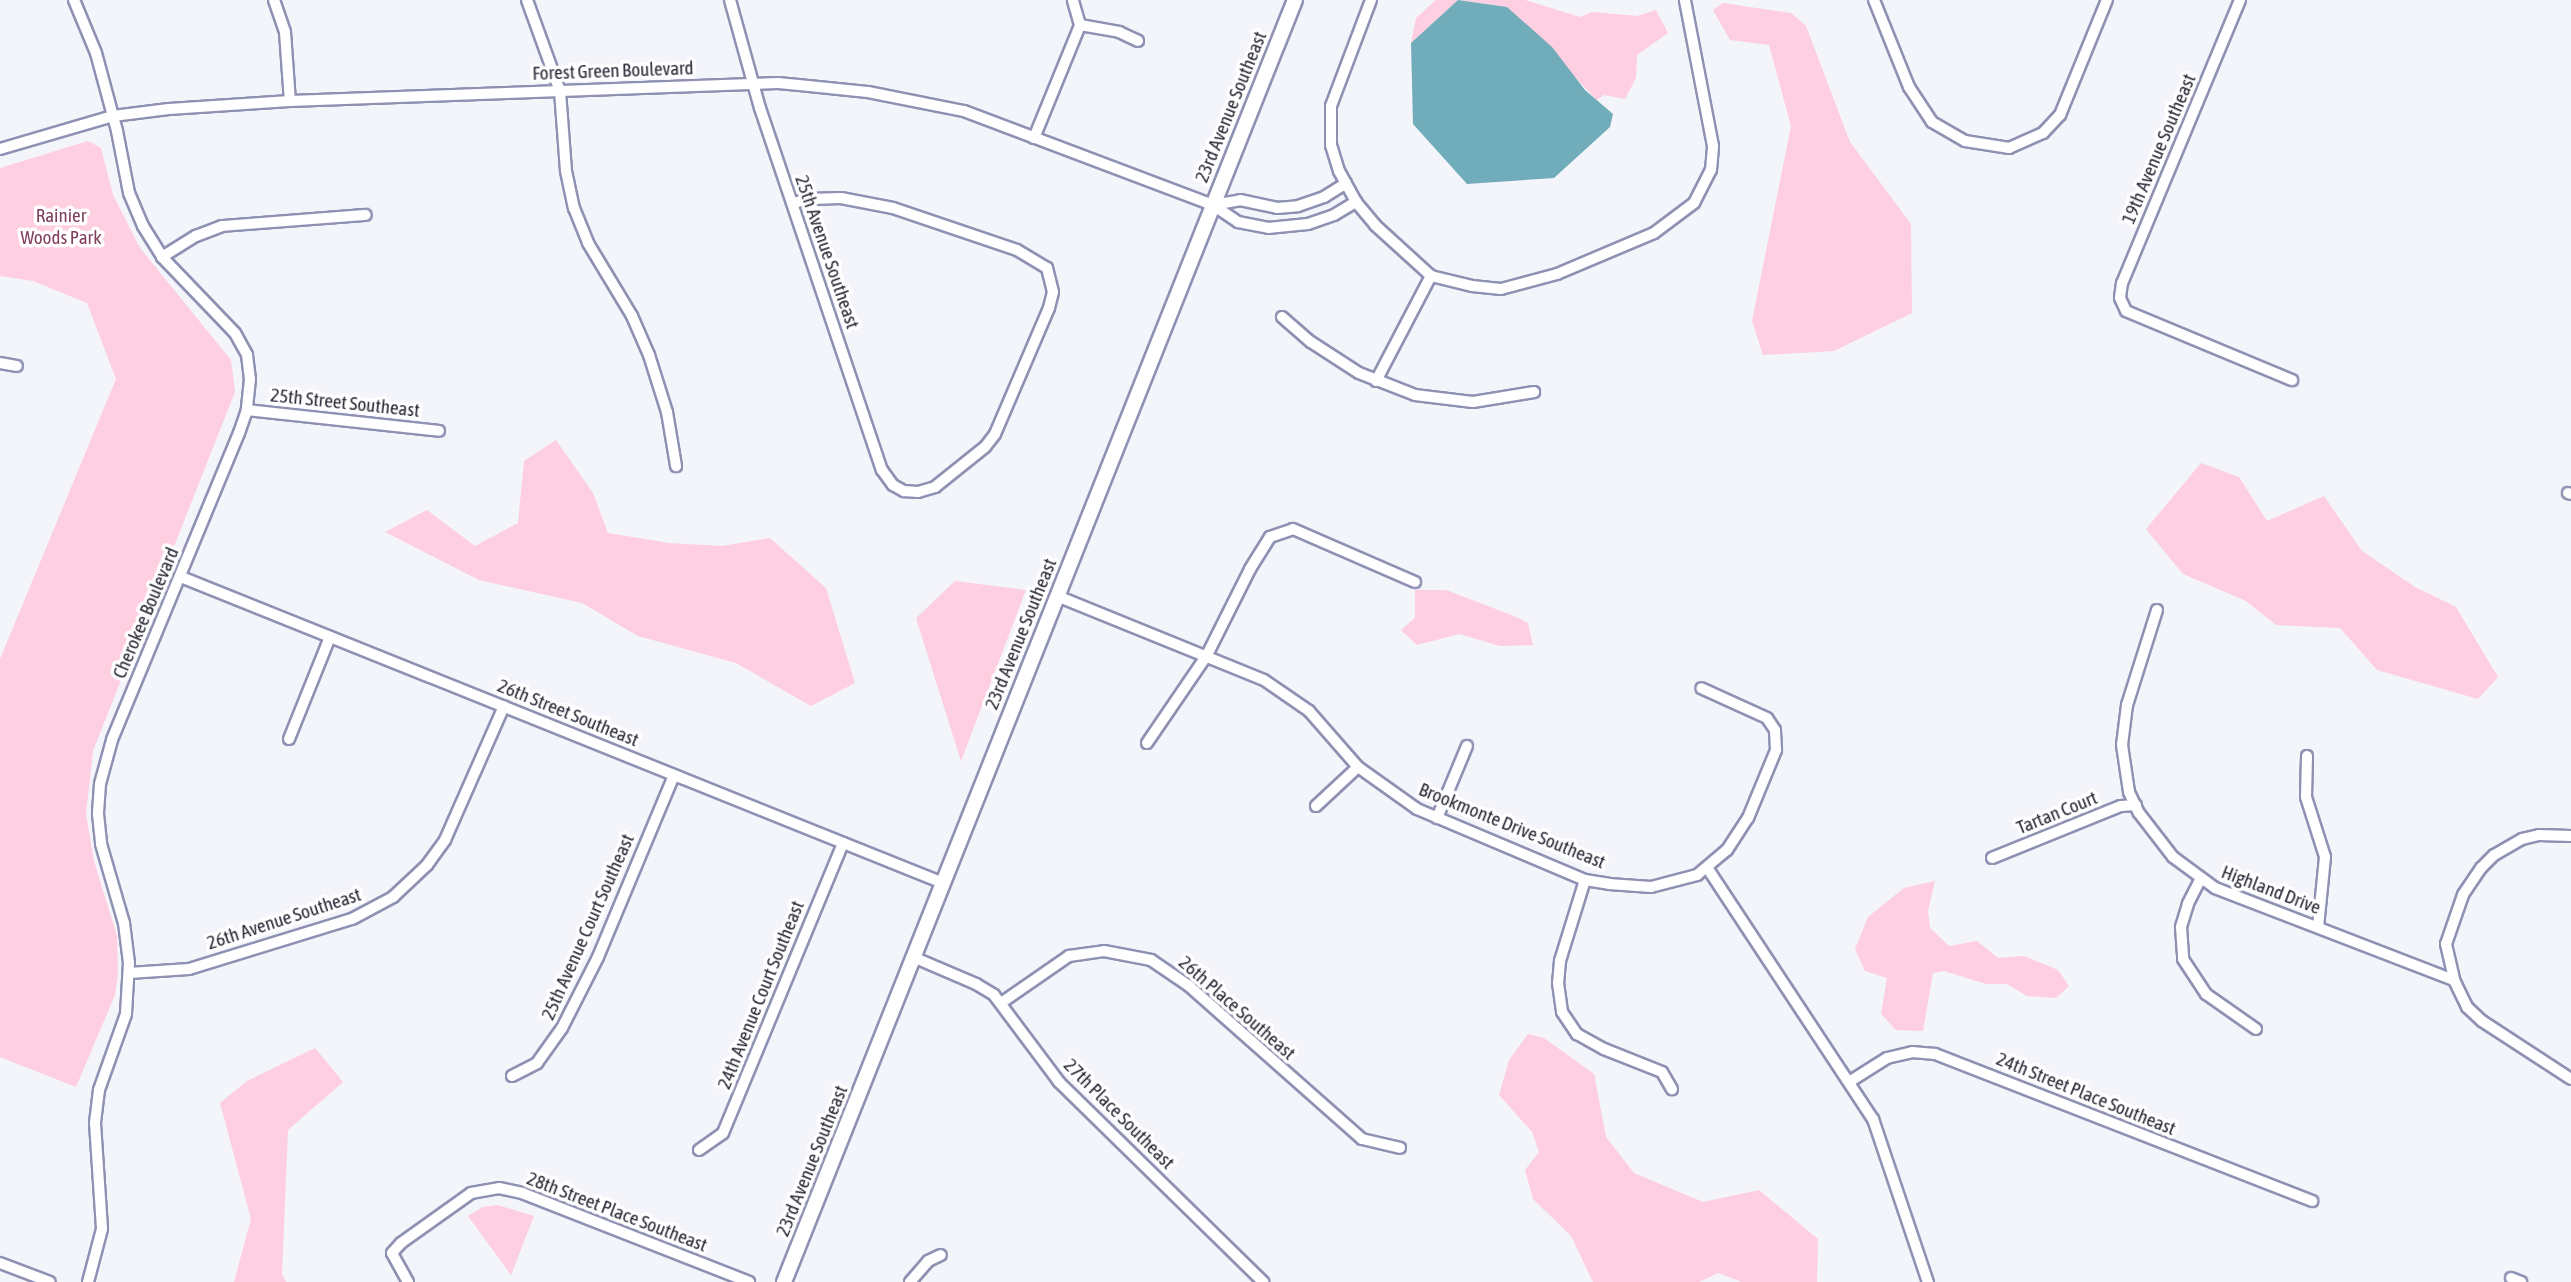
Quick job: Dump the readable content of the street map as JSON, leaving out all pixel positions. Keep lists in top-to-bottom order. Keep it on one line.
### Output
{"streets":{"street":["Forest Green Boulevard","23rd Avenue Southeast","19th Avenue Southeast","25th Avenue Southeast","25th Street Southeast","Cherokee Boulevard","26th Street Southeast","Tartan Court","Brookmonte Drive Southeast","Highland Drive","26th Avenue Southeast","25th Avenue Court Southeast","24th Avenue Court Southeast","26th Place Southeast","24th Street Place Southeast","27th Place Southeast","28th Street Place Southeast"]},"crossings":[["Forest Green Boulevard","23rd Avenue Southeast"],["Forest Green Boulevard","25th Avenue Southeast"],["Forest Green Boulevard","Cherokee Boulevard"],["23rd Avenue Southeast","26th Street Southeast"],["23rd Avenue Southeast","Brookmonte Drive Southeast"],["23rd Avenue Southeast","27th Place Southeast"],["25th Street Southeast","Cherokee Boulevard"],["Cherokee Boulevard","26th Street Southeast"],["Cherokee Boulevard","26th Avenue Southeast"],["26th Street Southeast","26th Avenue Southeast"],["26th Street Southeast","25th Avenue Court Southeast"],["26th Street Southeast","24th Avenue Court Southeast"],["Tartan Court","Highland Drive"],["26th Place Southeast","27th Place Southeast"]],"parks":["Rainier Woods Park"]}
